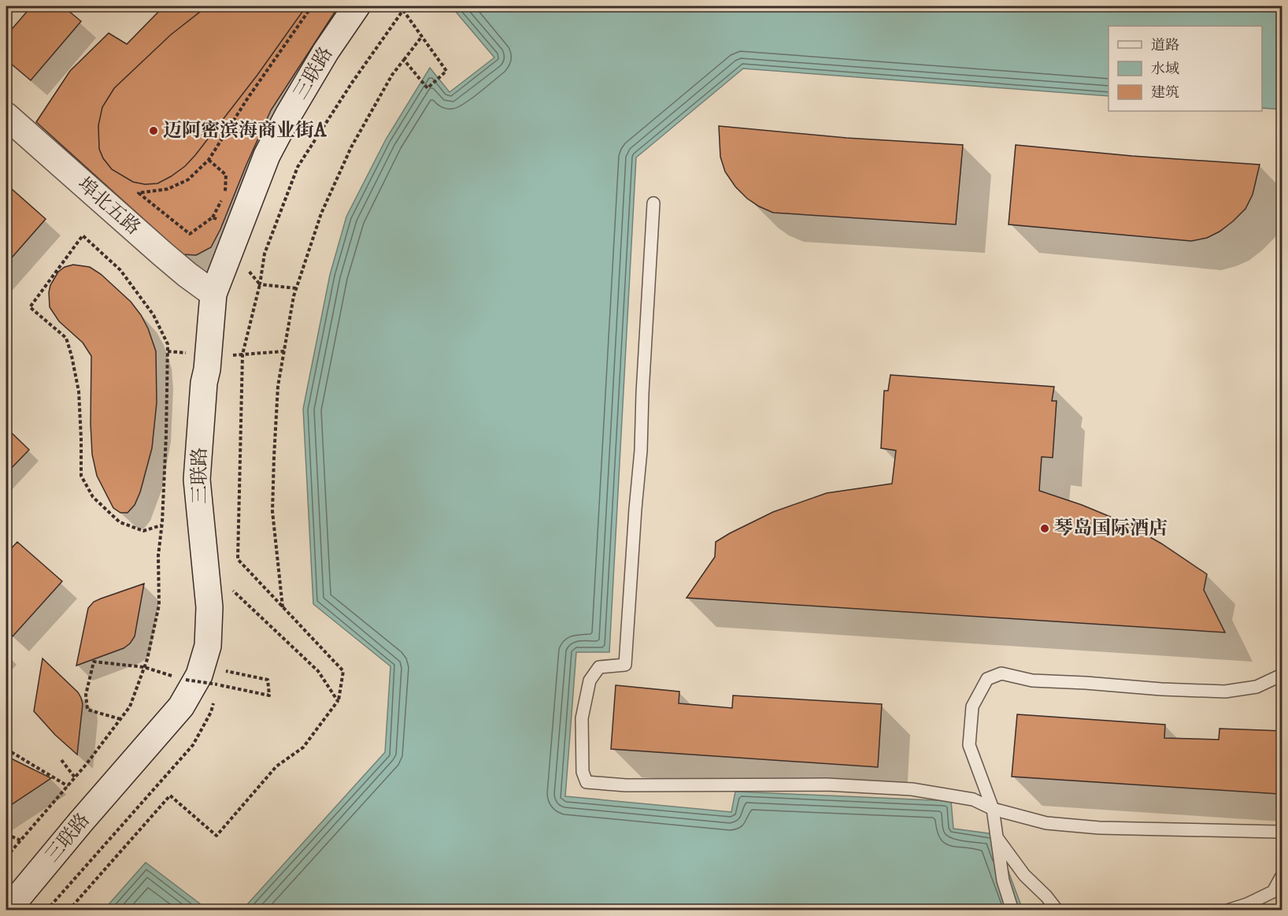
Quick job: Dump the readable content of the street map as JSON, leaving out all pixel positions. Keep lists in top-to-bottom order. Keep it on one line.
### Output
{"streets":{"main road":["三联路","埠北五路"]},"crossings":[["三联路","埠北五路"]],"places":["迈阿密滨海商业街A","琴岛国际酒店"],"legend":["道路","水域","建筑"]}
